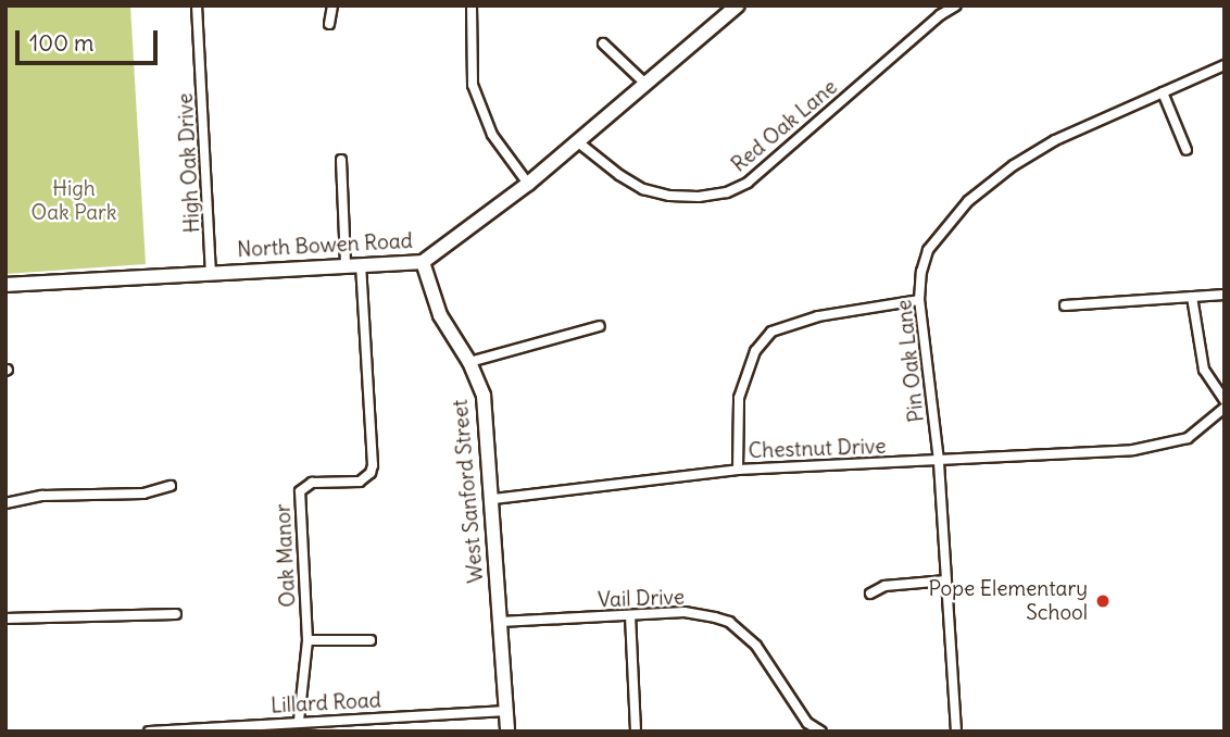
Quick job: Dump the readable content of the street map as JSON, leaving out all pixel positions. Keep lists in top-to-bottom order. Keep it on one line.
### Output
{"streets":{"street":["Red Oak Lane","High Oak Drive","North Bowen Road","Pin Oak Lane","Chestnut Drive","West Sanford Street","Oak Manor","Vail Drive","Lillard Road"]},"crossings":[["Red Oak Lane","North Bowen Road"],["High Oak Drive","North Bowen Road"],["North Bowen Road","West Sanford Street"],["North Bowen Road","Oak Manor"],["Pin Oak Lane","Chestnut Drive"],["Chestnut Drive","West Sanford Street"],["West Sanford Street","Vail Drive"],["West Sanford Street","Lillard Road"],["Oak Manor","Lillard Road"]],"parks":["High Oak Park"],"places":["Pope Elementary School"],"scale_bar":"100 m"}
